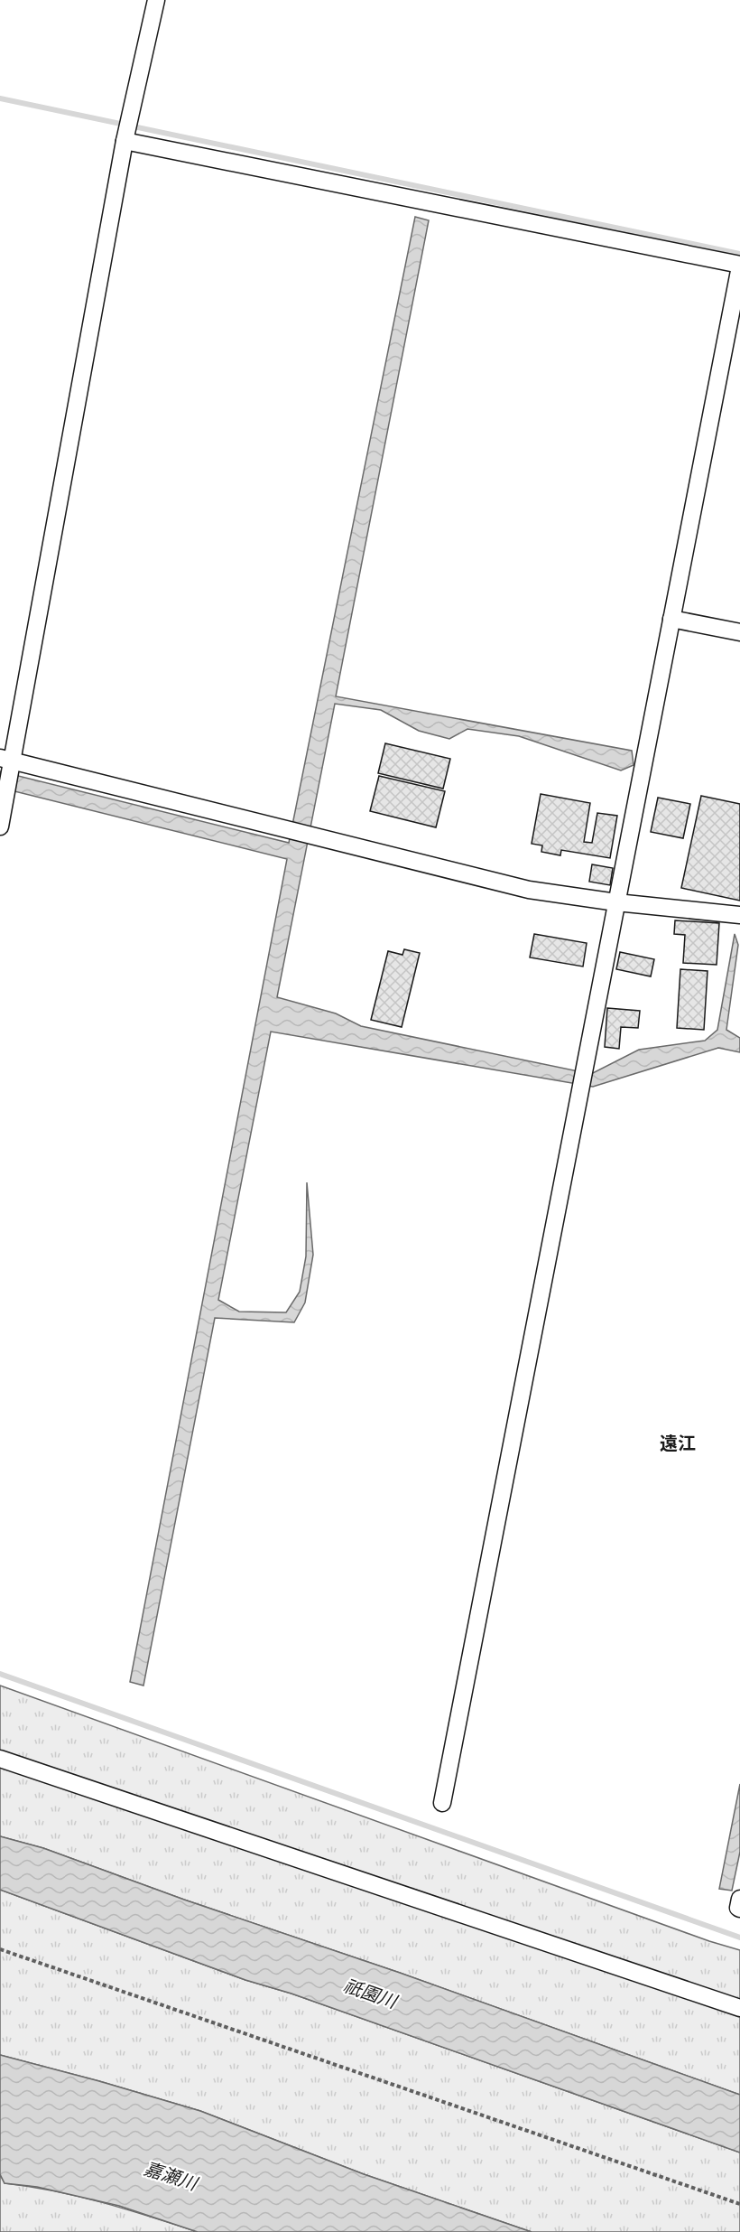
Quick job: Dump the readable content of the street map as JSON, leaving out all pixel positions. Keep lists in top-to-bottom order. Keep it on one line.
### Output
{"districts":["遠江"],"water":["祇園川","嘉瀬川"]}
